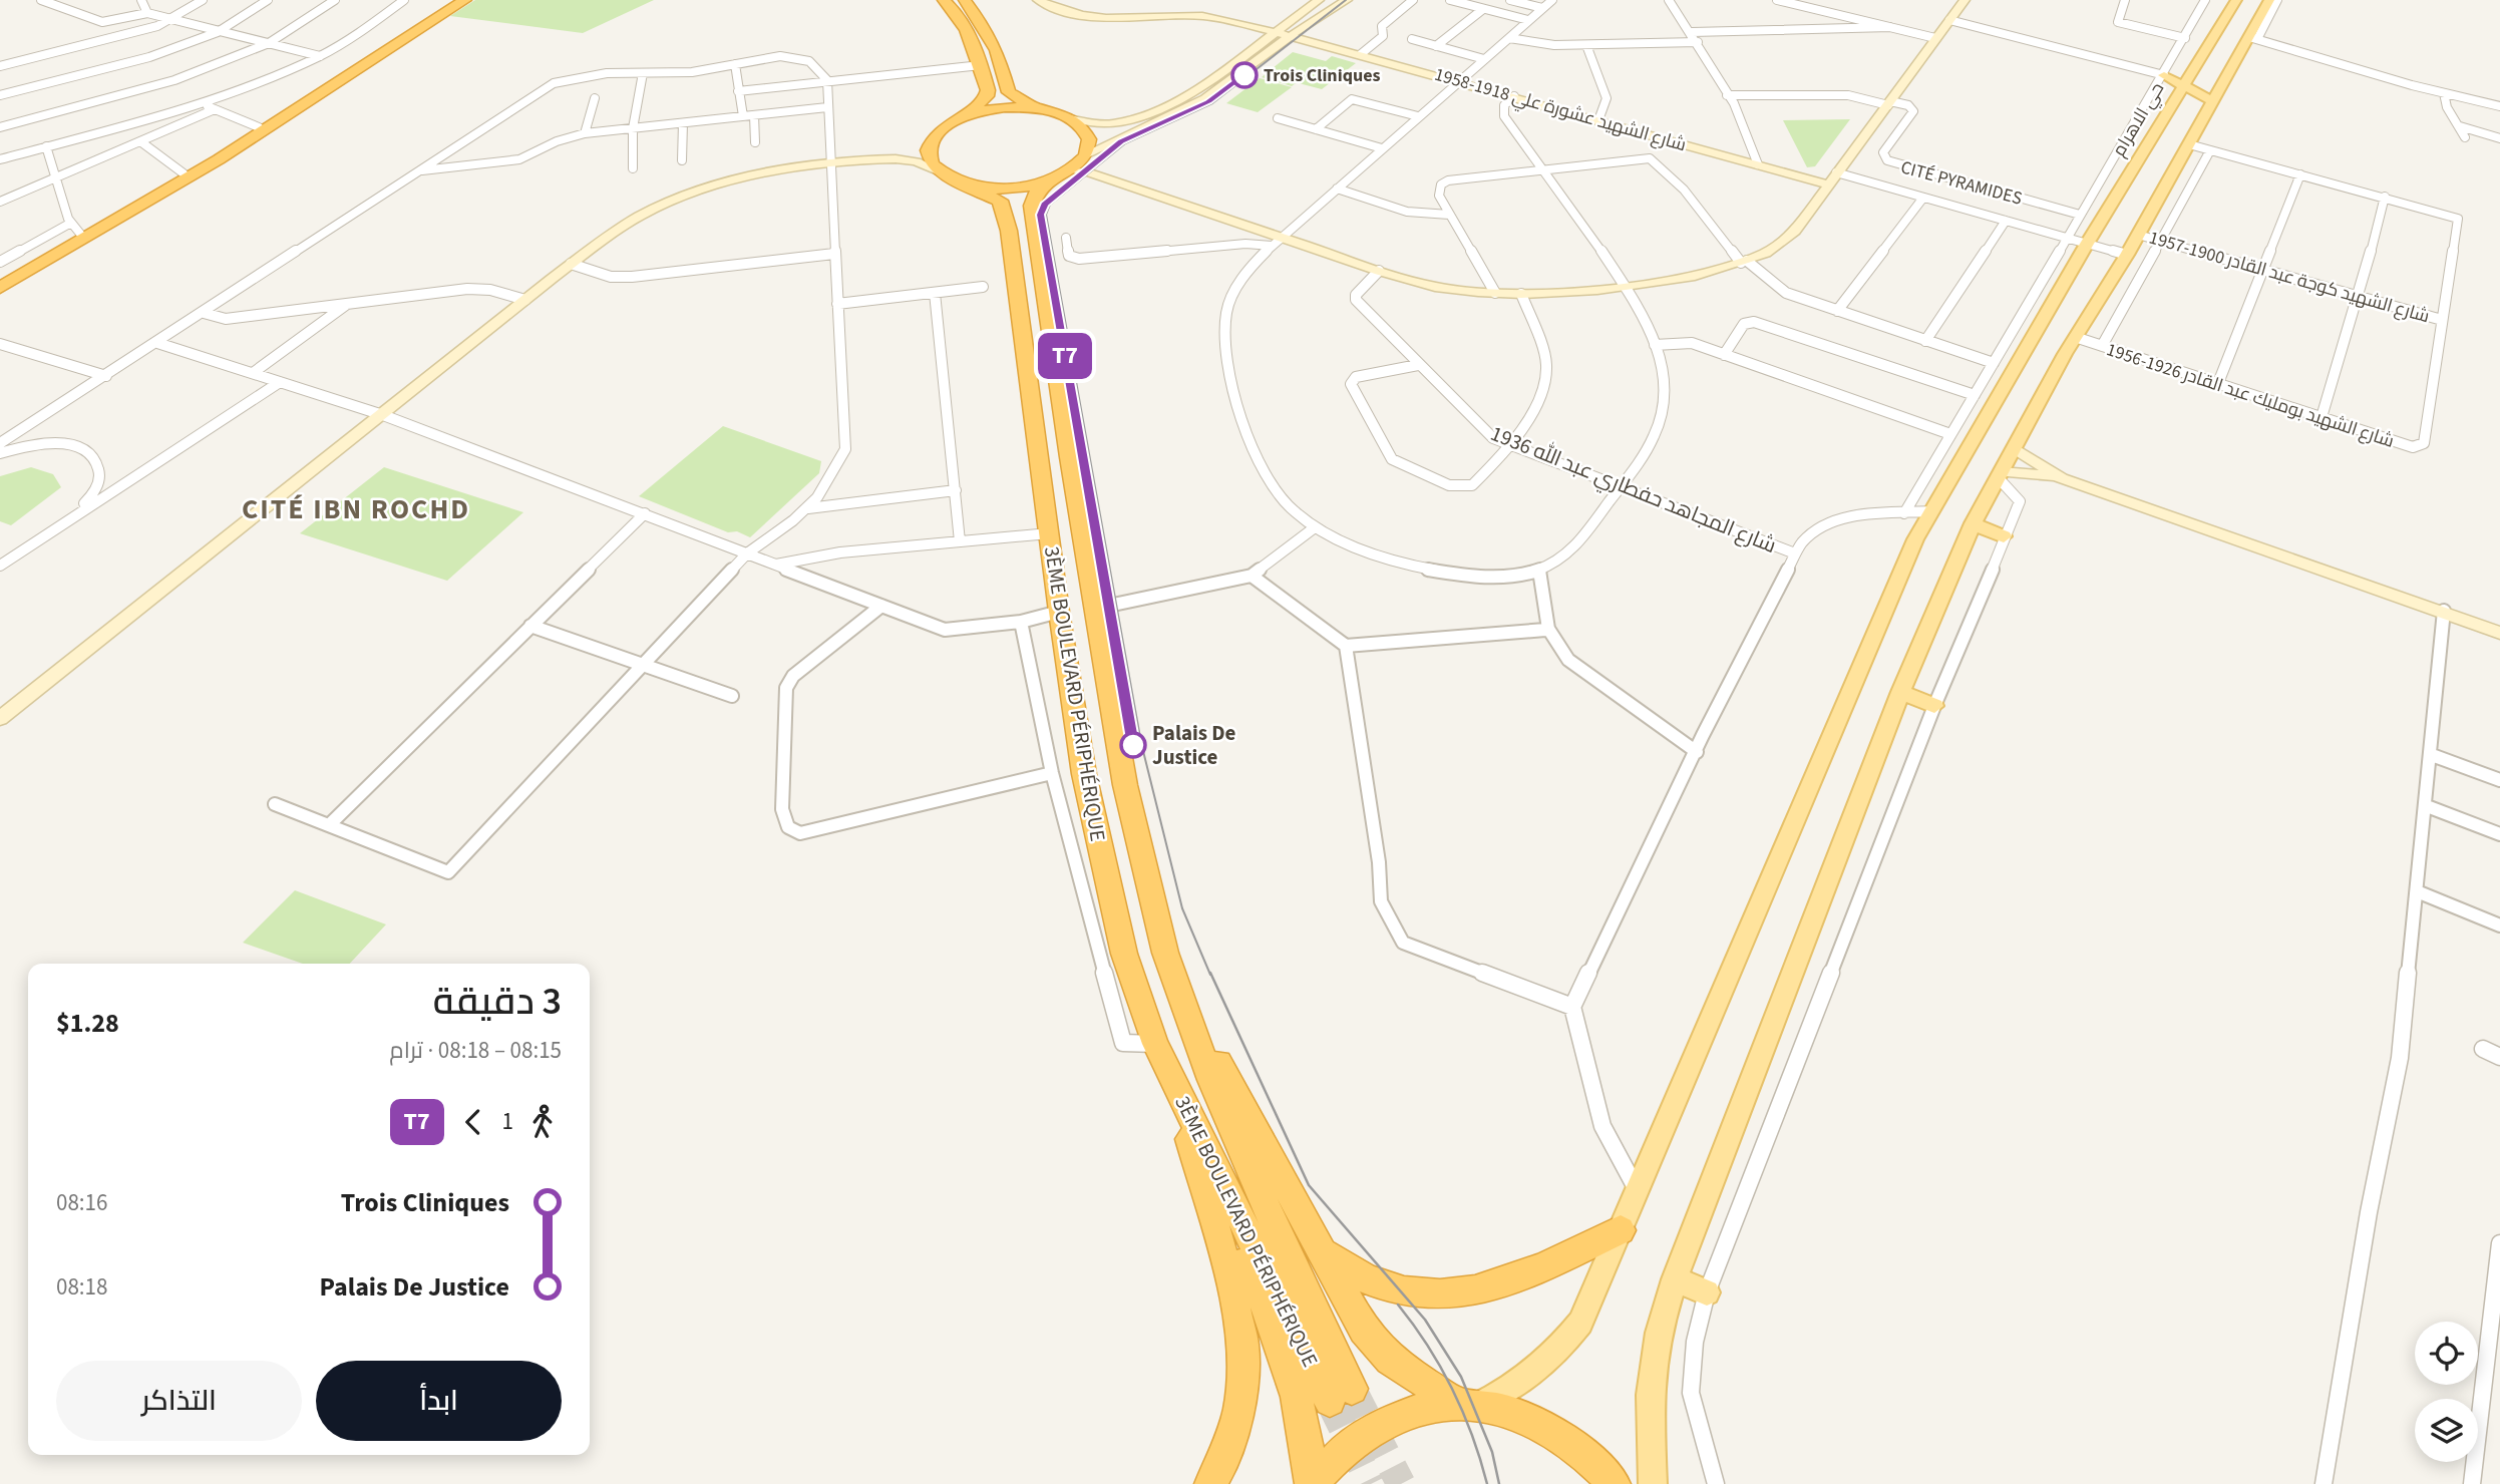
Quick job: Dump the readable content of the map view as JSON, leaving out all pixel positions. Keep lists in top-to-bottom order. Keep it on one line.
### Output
{"streets":{"highway":["3ÈME BOULEVARD PÉRIPHÉRIQUE"],"street":["شارع الشهيد عشورة علي 1918-1958","حي الاهرام","CITÉ PYRAMIDES","شارع الشهيد كوجة عبد القادر 1900-1957","شارع الشهيد بومليك عبد القادر 1926-1956","شارع المجاهد حفطاري عبد الله 1936"]},"crossings":[["حي الاهرام","CITÉ PYRAMIDES"],["شارع الشهيد كوجة عبد القادر 1900-1957","شارع الشهيد بومليك عبد القادر 1926-1956"]],"districts":["CITÉ IBN ROCHD"],"places":["Trois Cliniques","Palais De Justice"],"lines":["tram line T7"],"page":{"on_map":"T7","heading":["3 دقيقة","08:15 – 08:18 · ترام","$1.28"],"legs":["1","T7"],"list":[{"name":"Trois Cliniques","value":"08:16"},{"name":"Palais De Justice","value":"08:18"}],"buttons":["ابدأ","التذاكر"]}}
